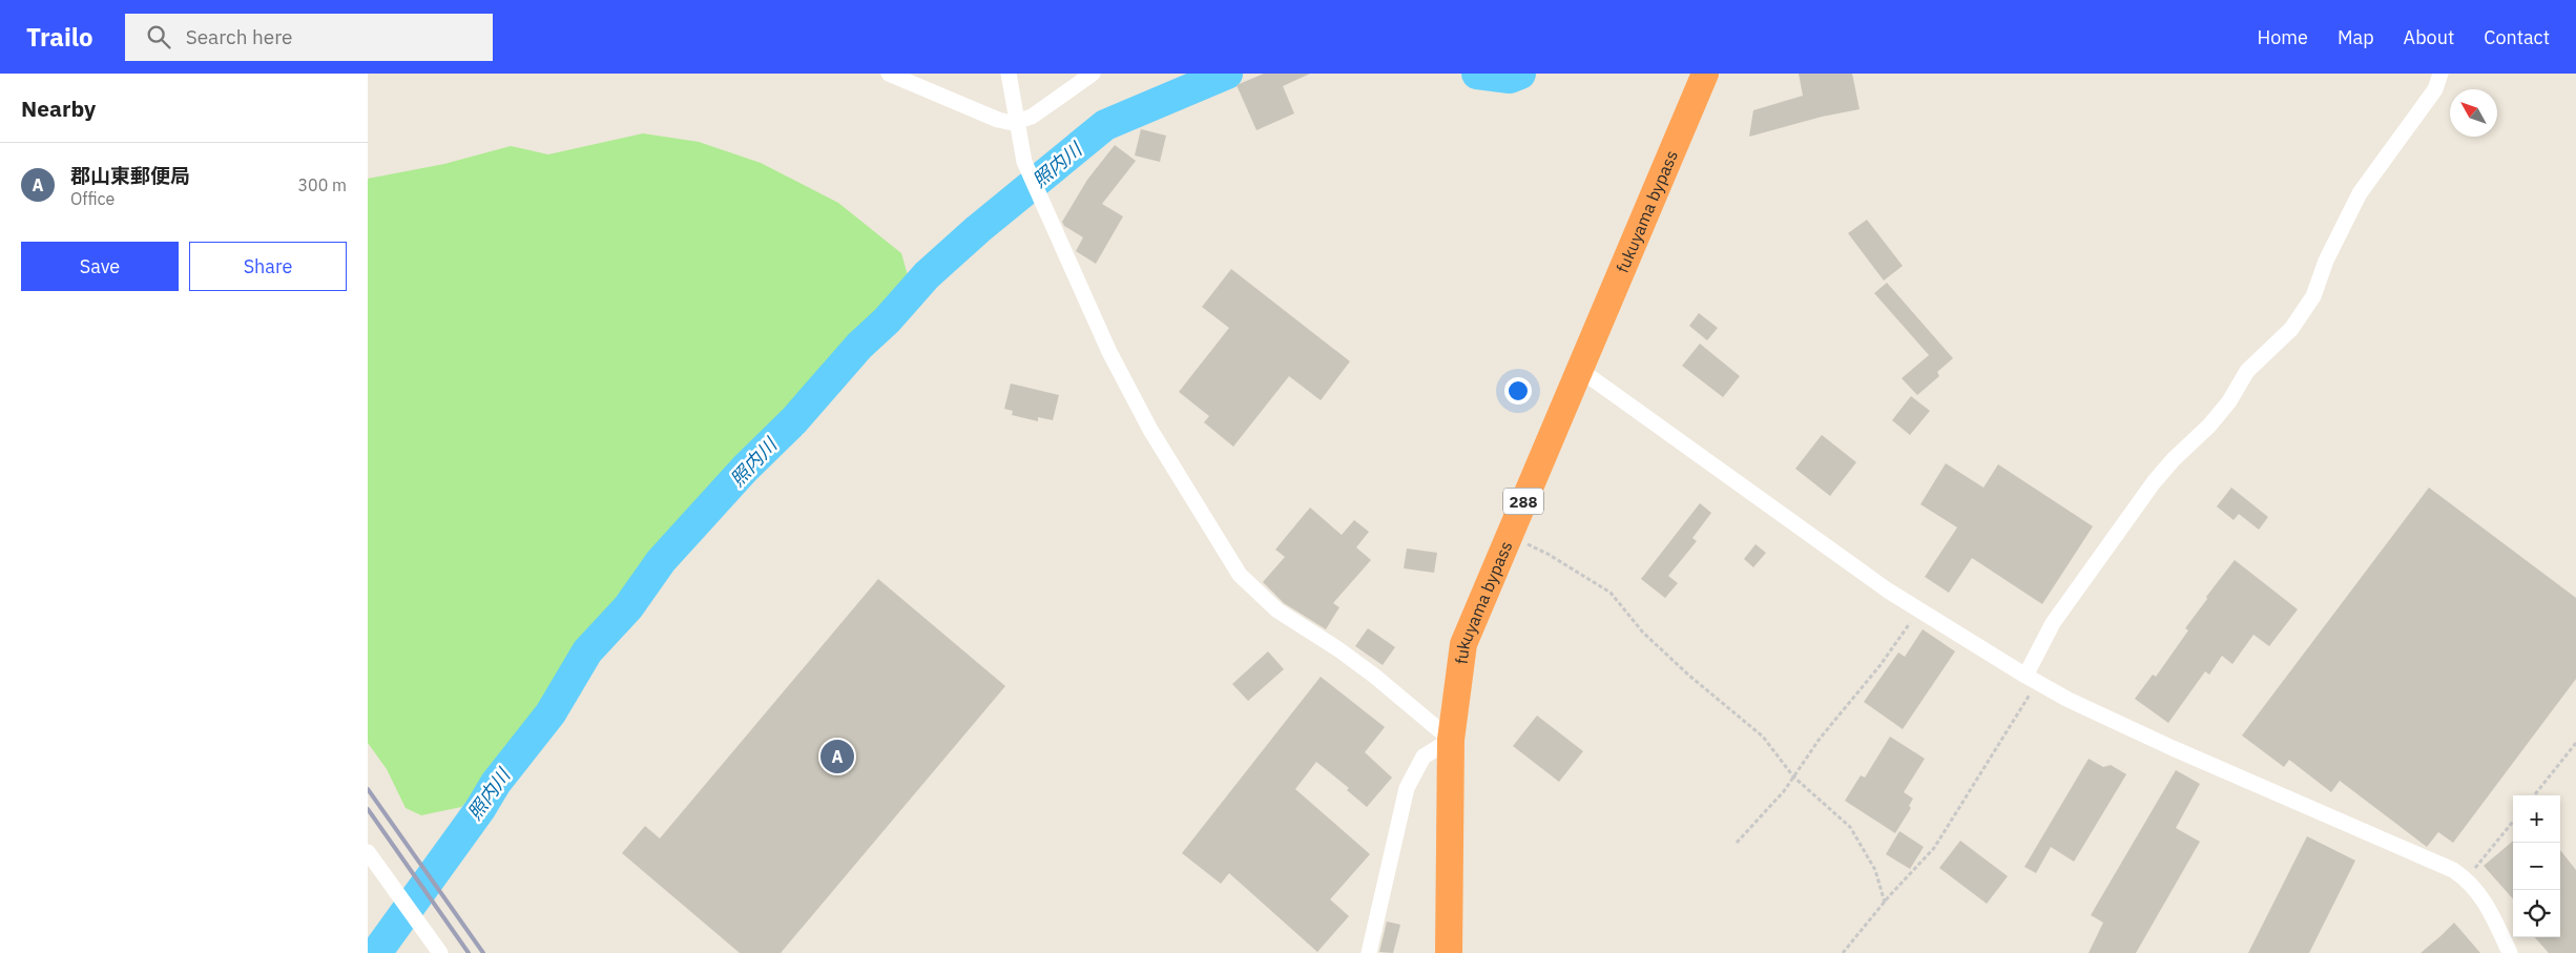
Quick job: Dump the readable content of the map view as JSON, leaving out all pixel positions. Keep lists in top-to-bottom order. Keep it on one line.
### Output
{"streets":{"highway":["fukuyama bypass","288"]},"water":["照内川"],"north":"top left","page":{"header":"Trailo","search":"Search here","nav":["Home","Map","About","Contact"],"heading":"Nearby","list":[{"mark":"A","name":"郡山東郵便局","note":"Office","value":"300 m"}],"buttons":["Save","Share"],"pins":"A","map_buttons":["+","−"]}}
